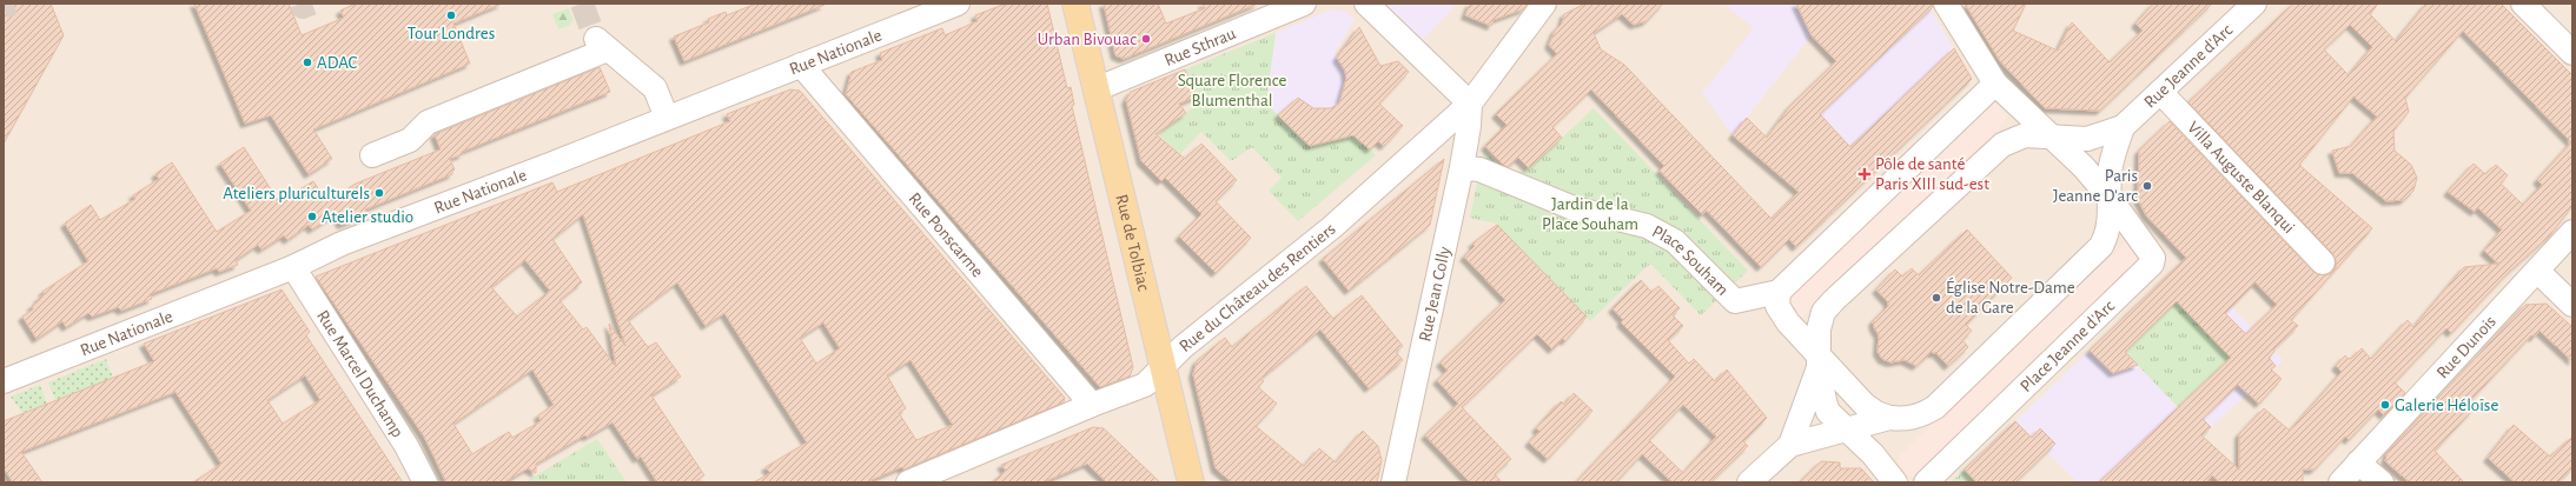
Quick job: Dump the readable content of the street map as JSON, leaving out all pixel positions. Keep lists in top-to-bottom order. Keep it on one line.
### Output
{"streets":{"main road":["Rue de Tolbiac"],"street":["Rue Sthrau","Rue Nationale","Rue Jeanne d'Arc","Villa Auguste Blanqui","Rue Ponscarme","Place Souham","Rue du Château des Rentiers","Rue Jean Colly","Place Jeanne d'Arc","Rue Dunois","Rue Marcel Duchamp"]},"crossings":[["Rue Sthrau","Rue de Tolbiac"],["Rue Nationale","Rue Ponscarme"],["Rue Nationale","Rue Marcel Duchamp"],["Rue Jeanne d'Arc","Villa Auguste Blanqui"],["Rue Jeanne d'Arc","Place Jeanne d'Arc"],["Rue Ponscarme","Rue du Château des Rentiers"],["Rue de Tolbiac","Rue du Château des Rentiers"],["Rue du Château des Rentiers","Rue Jean Colly"]],"parks":["Square Florence Blumenthal","Jardin de la Place Souham"],"places":{"other":["Tour Londres","Urban Bivouac","ADAC","Paris Jeanne D'arc","Ateliers pluriculturels","Atelier studio","Église Notre-Dame de la Gare","Galerie Héloïse"],"health":["Pôle de santé Paris XIII sud-est"]}}
